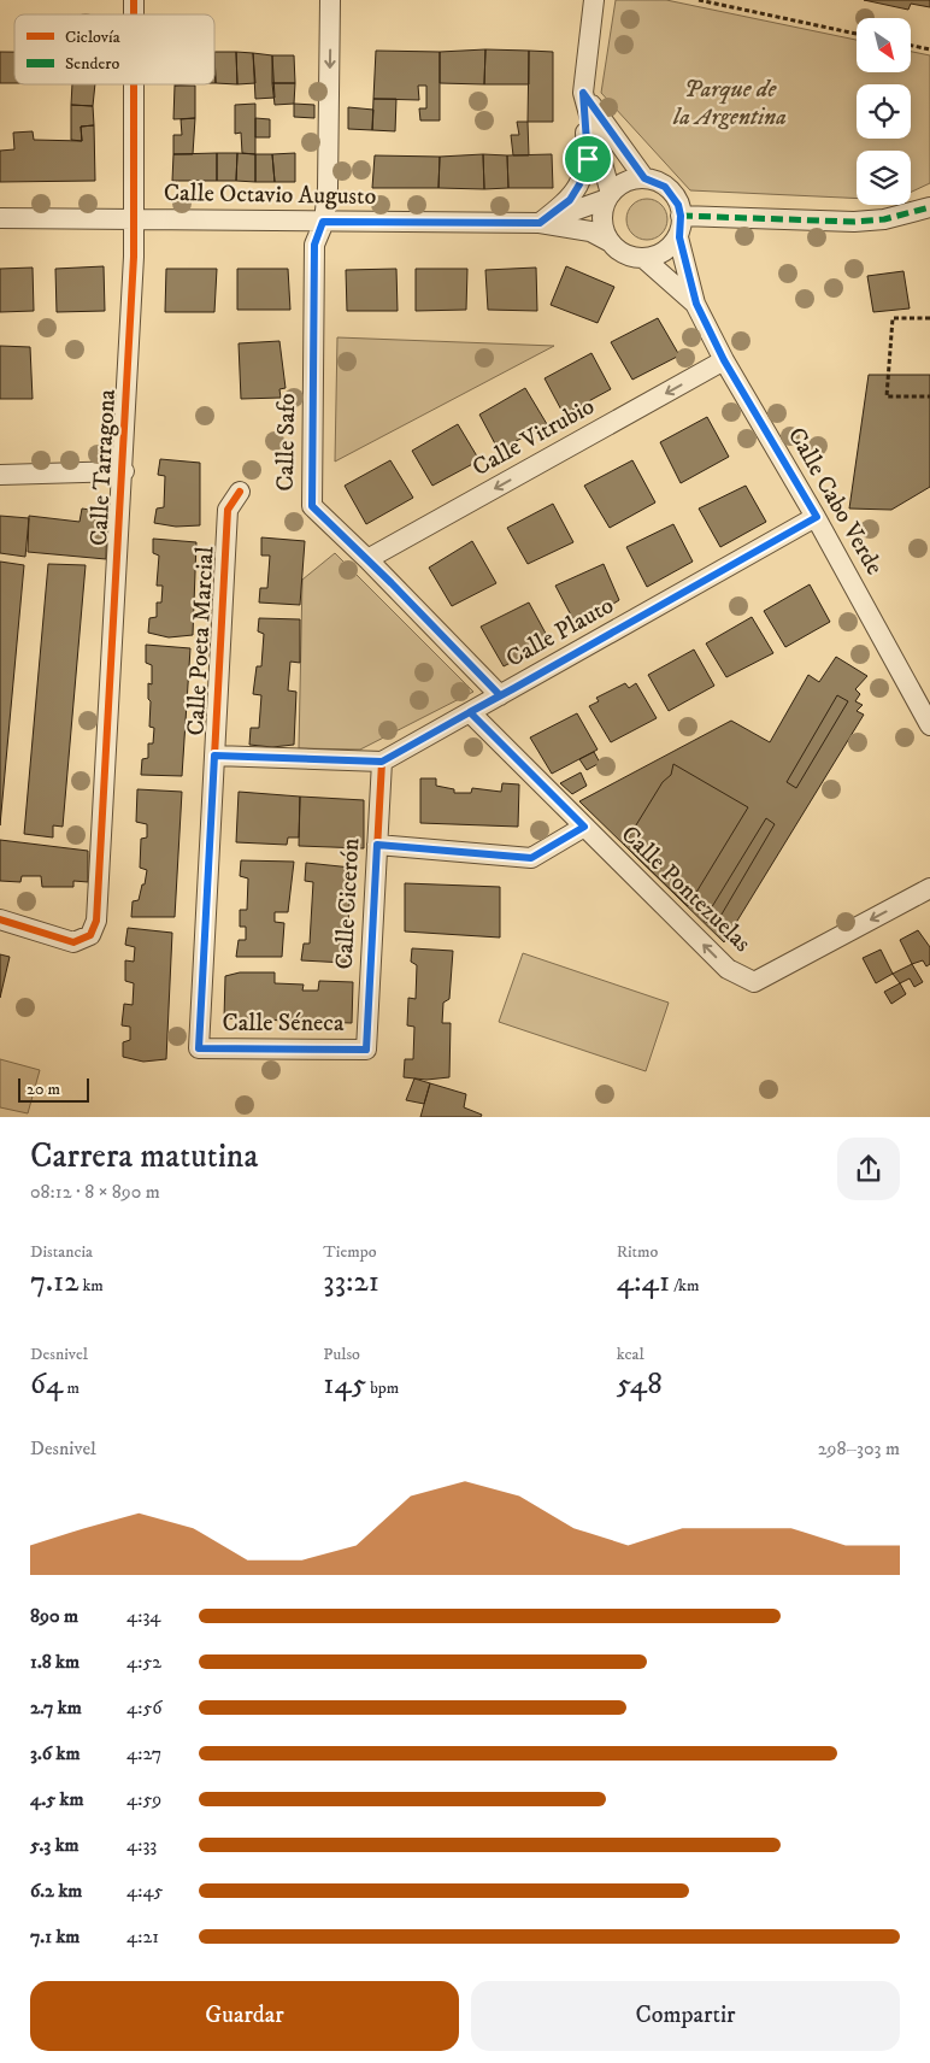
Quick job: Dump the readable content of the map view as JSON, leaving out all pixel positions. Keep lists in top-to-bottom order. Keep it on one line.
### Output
{"streets":{"street":["Calle Octavio Augusto","Calle Vitrubio","Calle Safo","Calle Tarragona","Calle Cabo Verde","Calle Plauto","Calle Poeta Marcial","Calle Pontezuelas","Calle Cicerón","Calle Séneca"]},"crossings":[["Calle Octavio Augusto","Calle Safo"],["Calle Octavio Augusto","Calle Tarragona"],["Calle Octavio Augusto","Calle Cabo Verde"],["Calle Vitrubio","Calle Safo"],["Calle Vitrubio","Calle Cabo Verde"],["Calle Safo","Calle Plauto"],["Calle Cabo Verde","Calle Plauto"],["Calle Plauto","Calle Pontezuelas"],["Calle Plauto","Calle Cicerón"],["Calle Poeta Marcial","Calle Séneca"],["Calle Cicerón","Calle Séneca"]],"one_way":["Calle Vitrubio","Calle Pontezuelas"],"parks":["Parque de la Argentina"],"legend":["Ciclovía","Sendero"],"scale_bar":"20 m","north":"bottom right","page":{"scale":"20 m","heading":["Carrera matutina","08:12 · 8 × 890 m"],"stats":[["Distancia","7.12 km"],["Tiempo","33:21"],["Ritmo","4:41 /km"],["Desnivel","64 m"],["Pulso","145 bpm"],["kcal","548"]],"chart":["Desnivel","298–303 m"],"list":[{"name":"890 m","note":"4:34"},{"name":"1.8 km","note":"4:52"},{"name":"2.7 km","note":"4:56"},{"name":"3.6 km","note":"4:27"},{"name":"4.5 km","note":"4:59"},{"name":"5.3 km","note":"4:33"},{"name":"6.2 km","note":"4:45"},{"name":"7.1 km","note":"4:21"}],"buttons":["Guardar","Compartir"]}}
